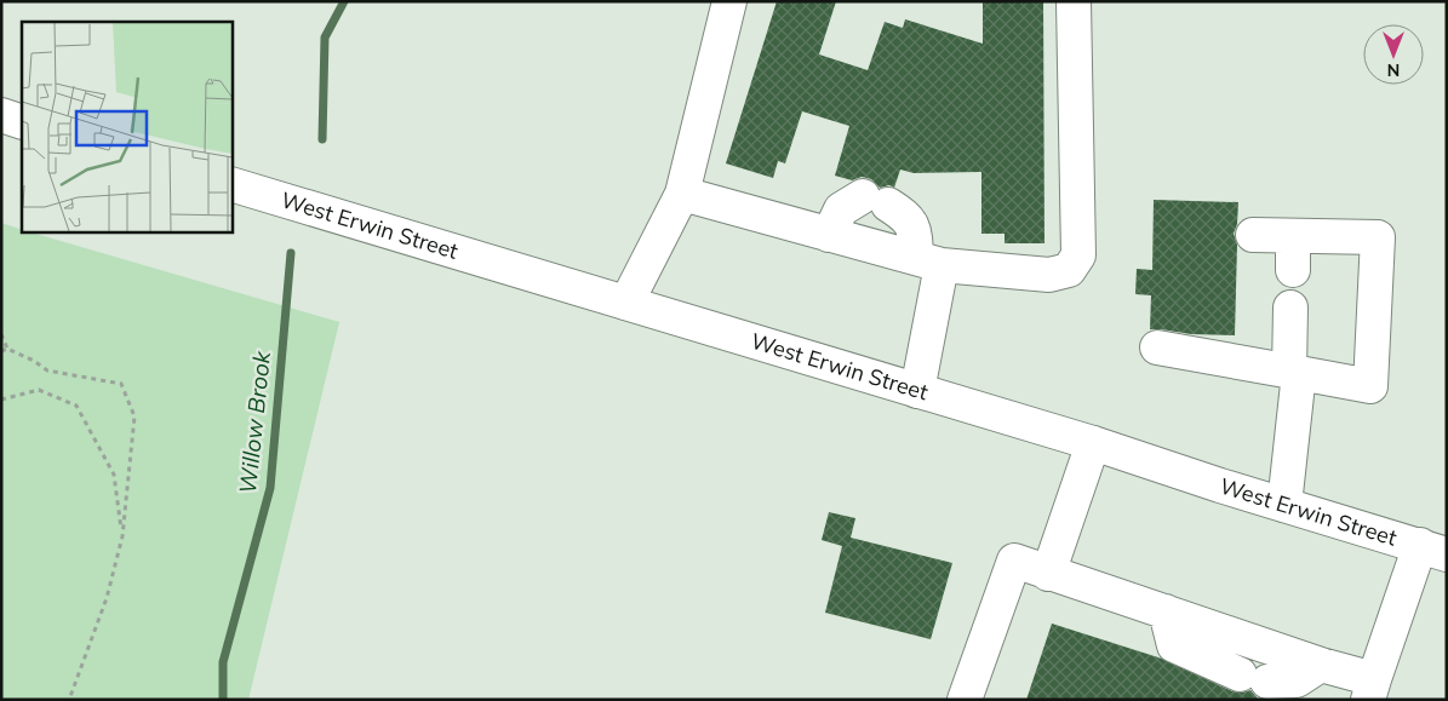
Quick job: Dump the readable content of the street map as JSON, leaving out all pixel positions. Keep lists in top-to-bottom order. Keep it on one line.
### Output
{"streets":{"main road":["West Erwin Street"]},"water":["Willow Brook"],"north":"bottom"}
